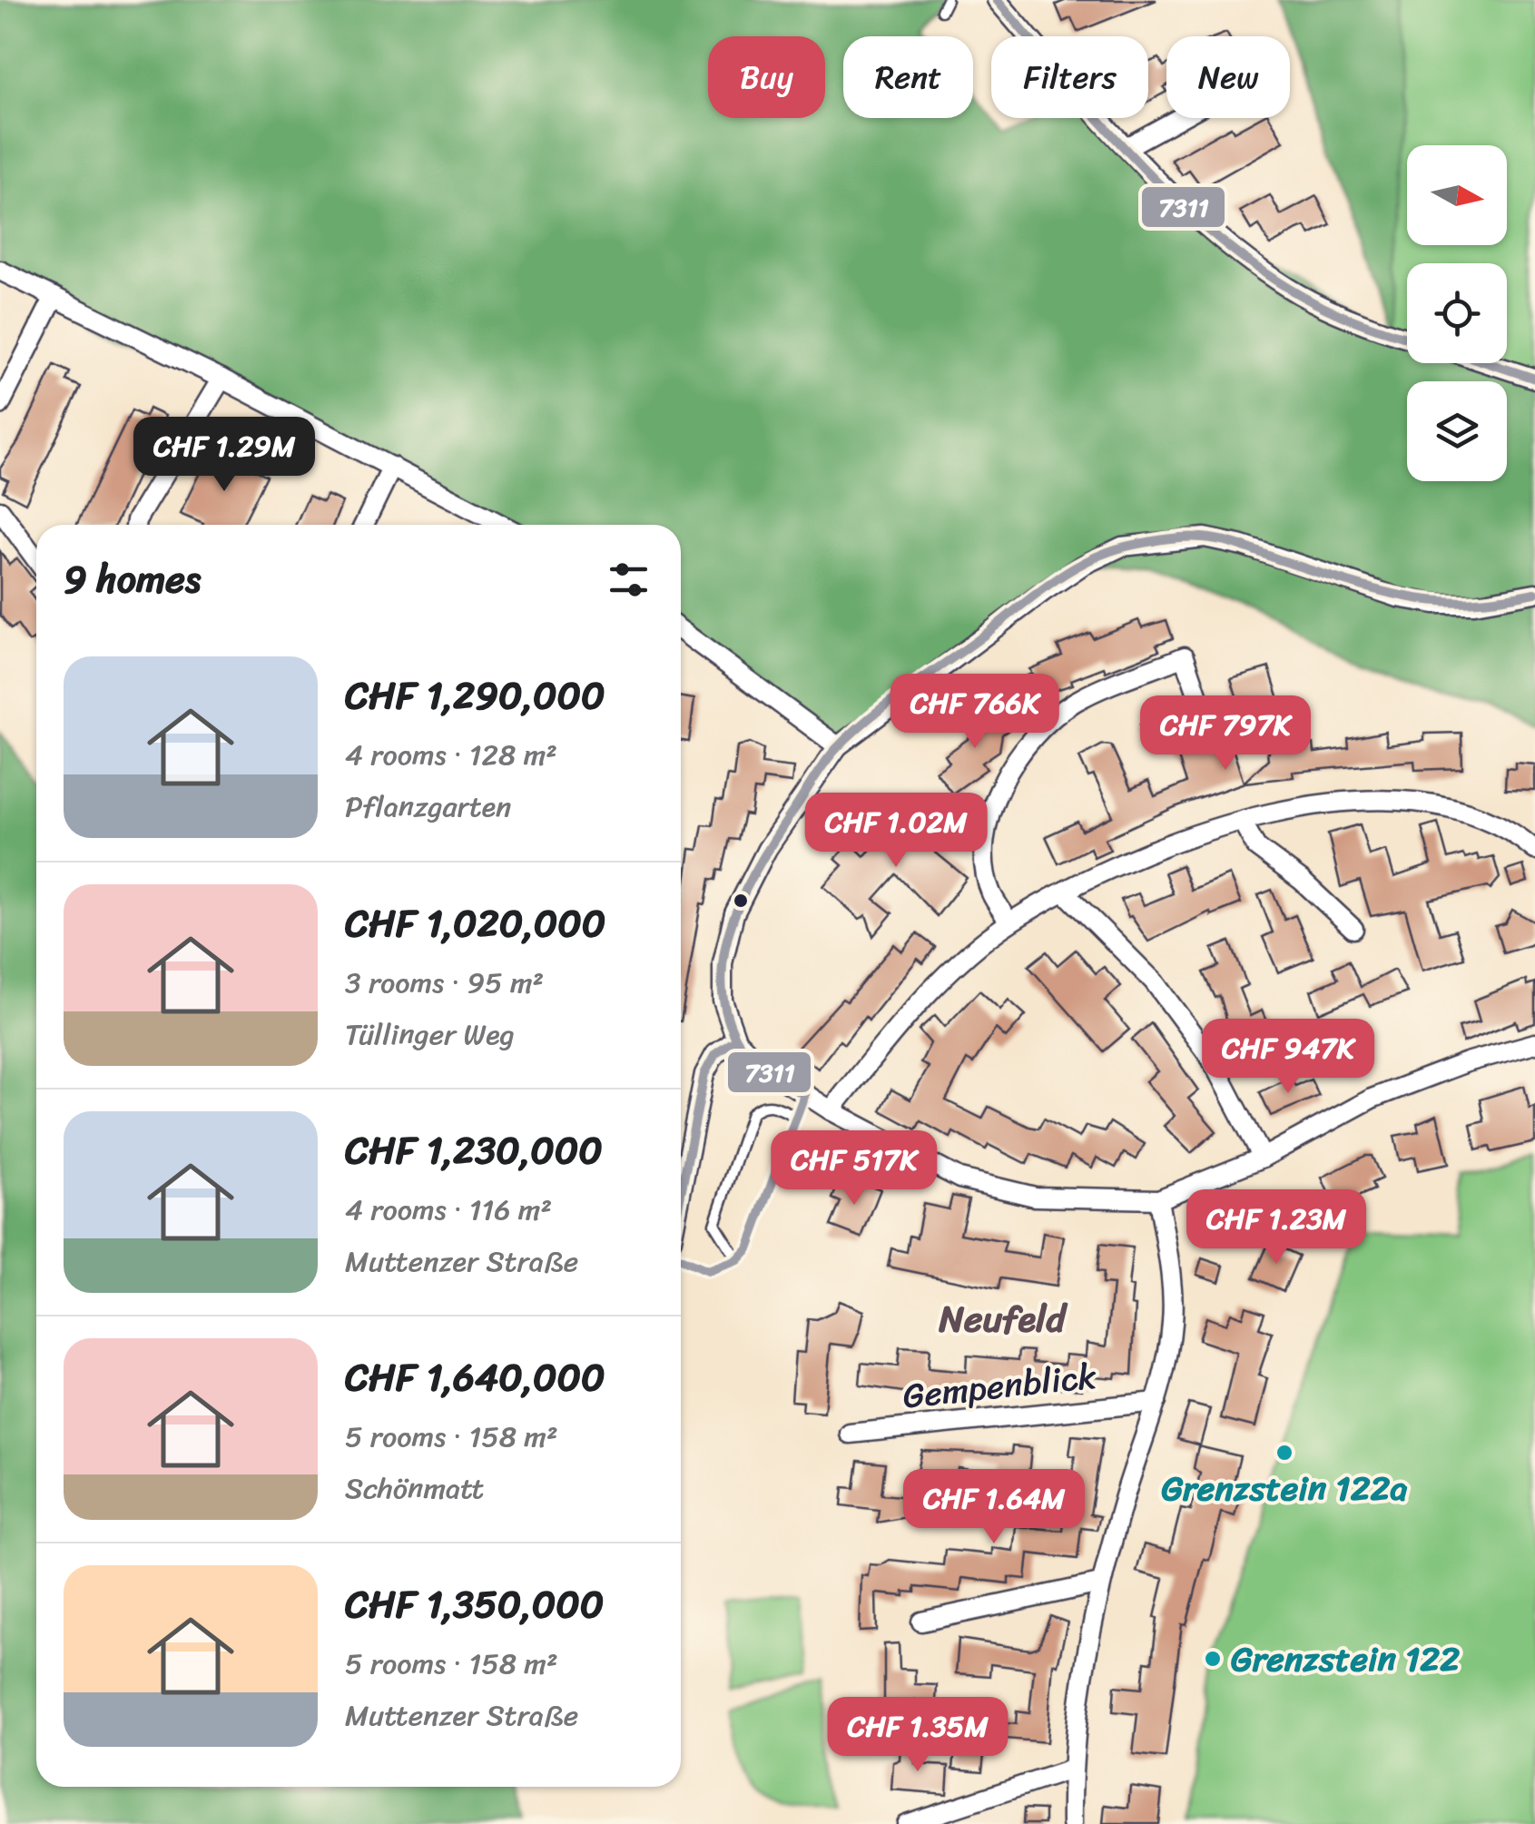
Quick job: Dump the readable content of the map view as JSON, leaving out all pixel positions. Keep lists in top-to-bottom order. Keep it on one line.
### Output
{"streets":{"street":["Gempenblick"]},"districts":["Neufeld"],"places":["Grenzstein 122a","Grenzstein 122"],"lines":["transit line 7311"],"north":"right","page":{"chip":["Buy","Rent","Filters","New"],"price":["CHF 1.29M","CHF 766K","CHF 797K","CHF 1.02M","CHF 947K","CHF 517K","CHF 1.23M","CHF 1.64M","CHF 1.35M"],"heading":"9 homes","list":[{"name":"CHF 1,290,000","note":"4 rooms · 128 m² · Pflanzgarten"},{"name":"CHF 1,020,000","note":"3 rooms · 95 m² · Tüllinger Weg"},{"name":"CHF 1,230,000","note":"4 rooms · 116 m² · Muttenzer Straße"},{"name":"CHF 1,640,000","note":"5 rooms · 158 m² · Schönmatt"},{"name":"CHF 1,350,000","note":"5 rooms · 158 m² · Muttenzer Straße"}]}}
